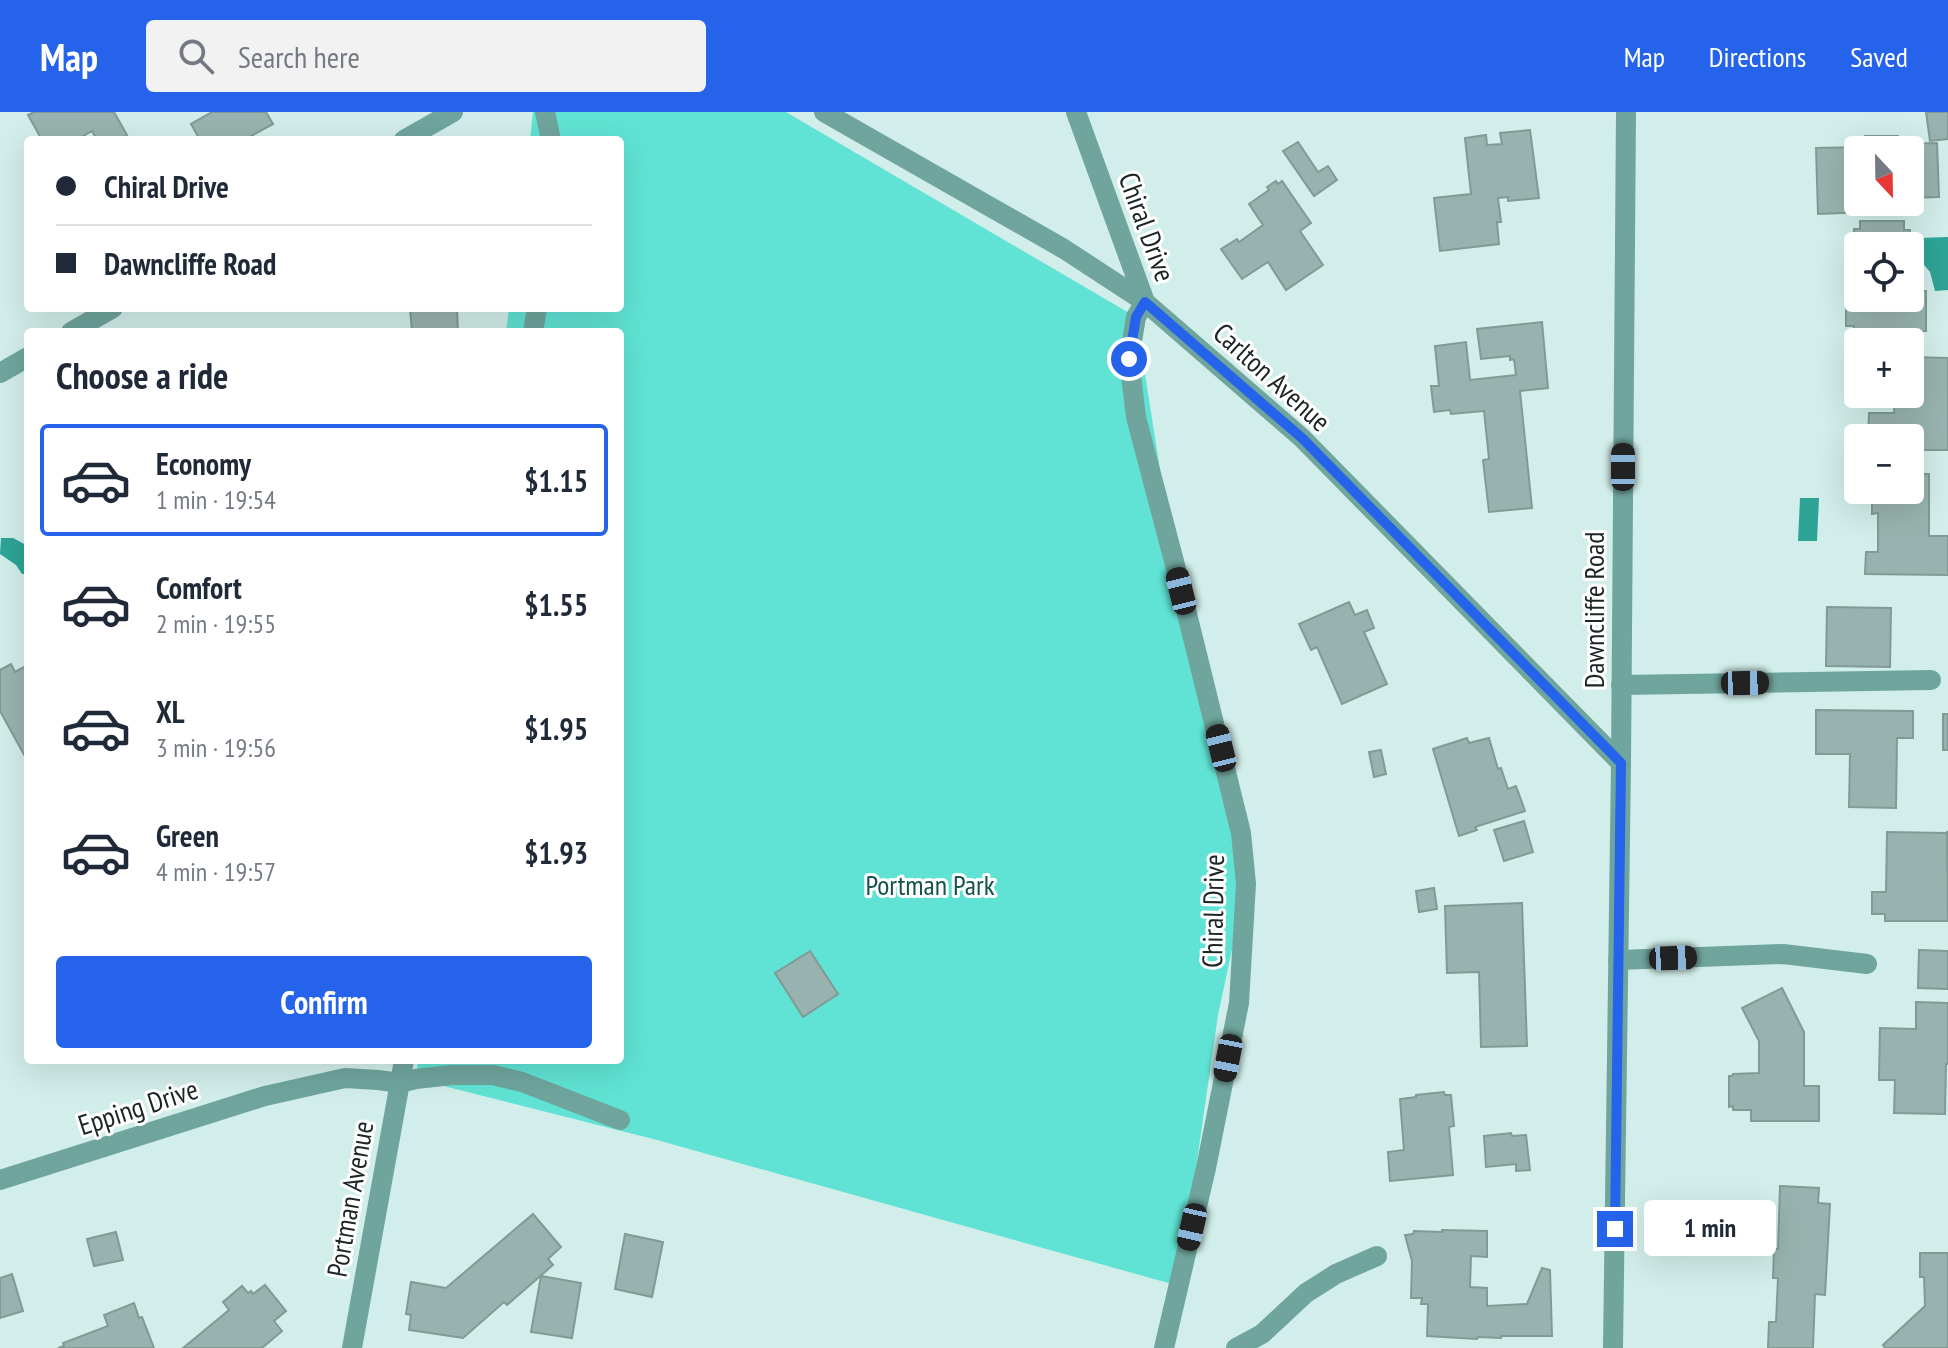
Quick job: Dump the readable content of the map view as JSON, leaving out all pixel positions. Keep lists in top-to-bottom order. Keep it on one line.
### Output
{"streets":{"street":["Chiral Drive","Carlton Avenue","Dawncliffe Road","Epping Drive","Portman Avenue"]},"crossings":[["Chiral Drive","Carlton Avenue"],["Carlton Avenue","Dawncliffe Road"],["Epping Drive","Portman Avenue"]],"parks":["Portman Park"],"north":"bottom","page":{"header":"Map","search":"Search here","nav":["Map","Directions","Saved"],"map_buttons":["+","−"],"banner":["Chiral Drive","Dawncliffe Road"],"heading":"Choose a ride","list":[{"name":"Economy","note":"1 min · 19:54","value":"$1.15"},{"name":"Comfort","note":"2 min · 19:55","value":"$1.55"},{"name":"XL","note":"3 min · 19:56","value":"$1.95"},{"name":"Green","note":"4 min · 19:57","value":"$1.93"}],"buttons":"Confirm","bubble":"1 min"}}
